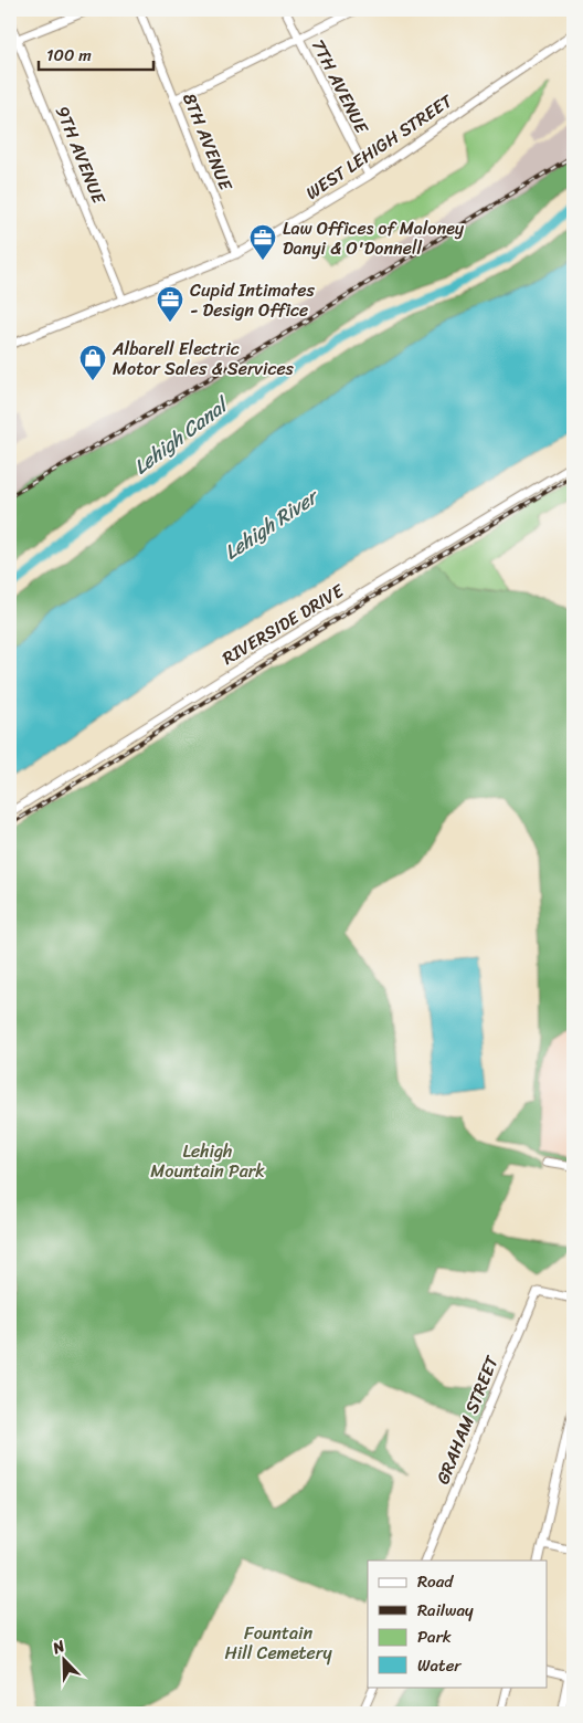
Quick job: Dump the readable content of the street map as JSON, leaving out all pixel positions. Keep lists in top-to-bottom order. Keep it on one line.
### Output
{"streets":{"street":["7TH AVENUE","8TH AVENUE","WEST LEHIGH STREET","9TH AVENUE","RIVERSIDE DRIVE","GRAHAM STREET"]},"crossings":[["7TH AVENUE","WEST LEHIGH STREET"],["8TH AVENUE","WEST LEHIGH STREET"],["WEST LEHIGH STREET","9TH AVENUE"]],"water":["Lehigh Canal","Lehigh River"],"parks":["Lehigh Mountain Park","Fountain Hill Cemetery"],"places":{"office":["Law Offices of Maloney Danyi & O'Donnell","Cupid Intimates - Design Office"],"shop":["Albarell Electric Motor Sales & Services"]},"legend":["Road","Railway","Park","Water"],"scale_bar":"100 m","north":"top left"}
